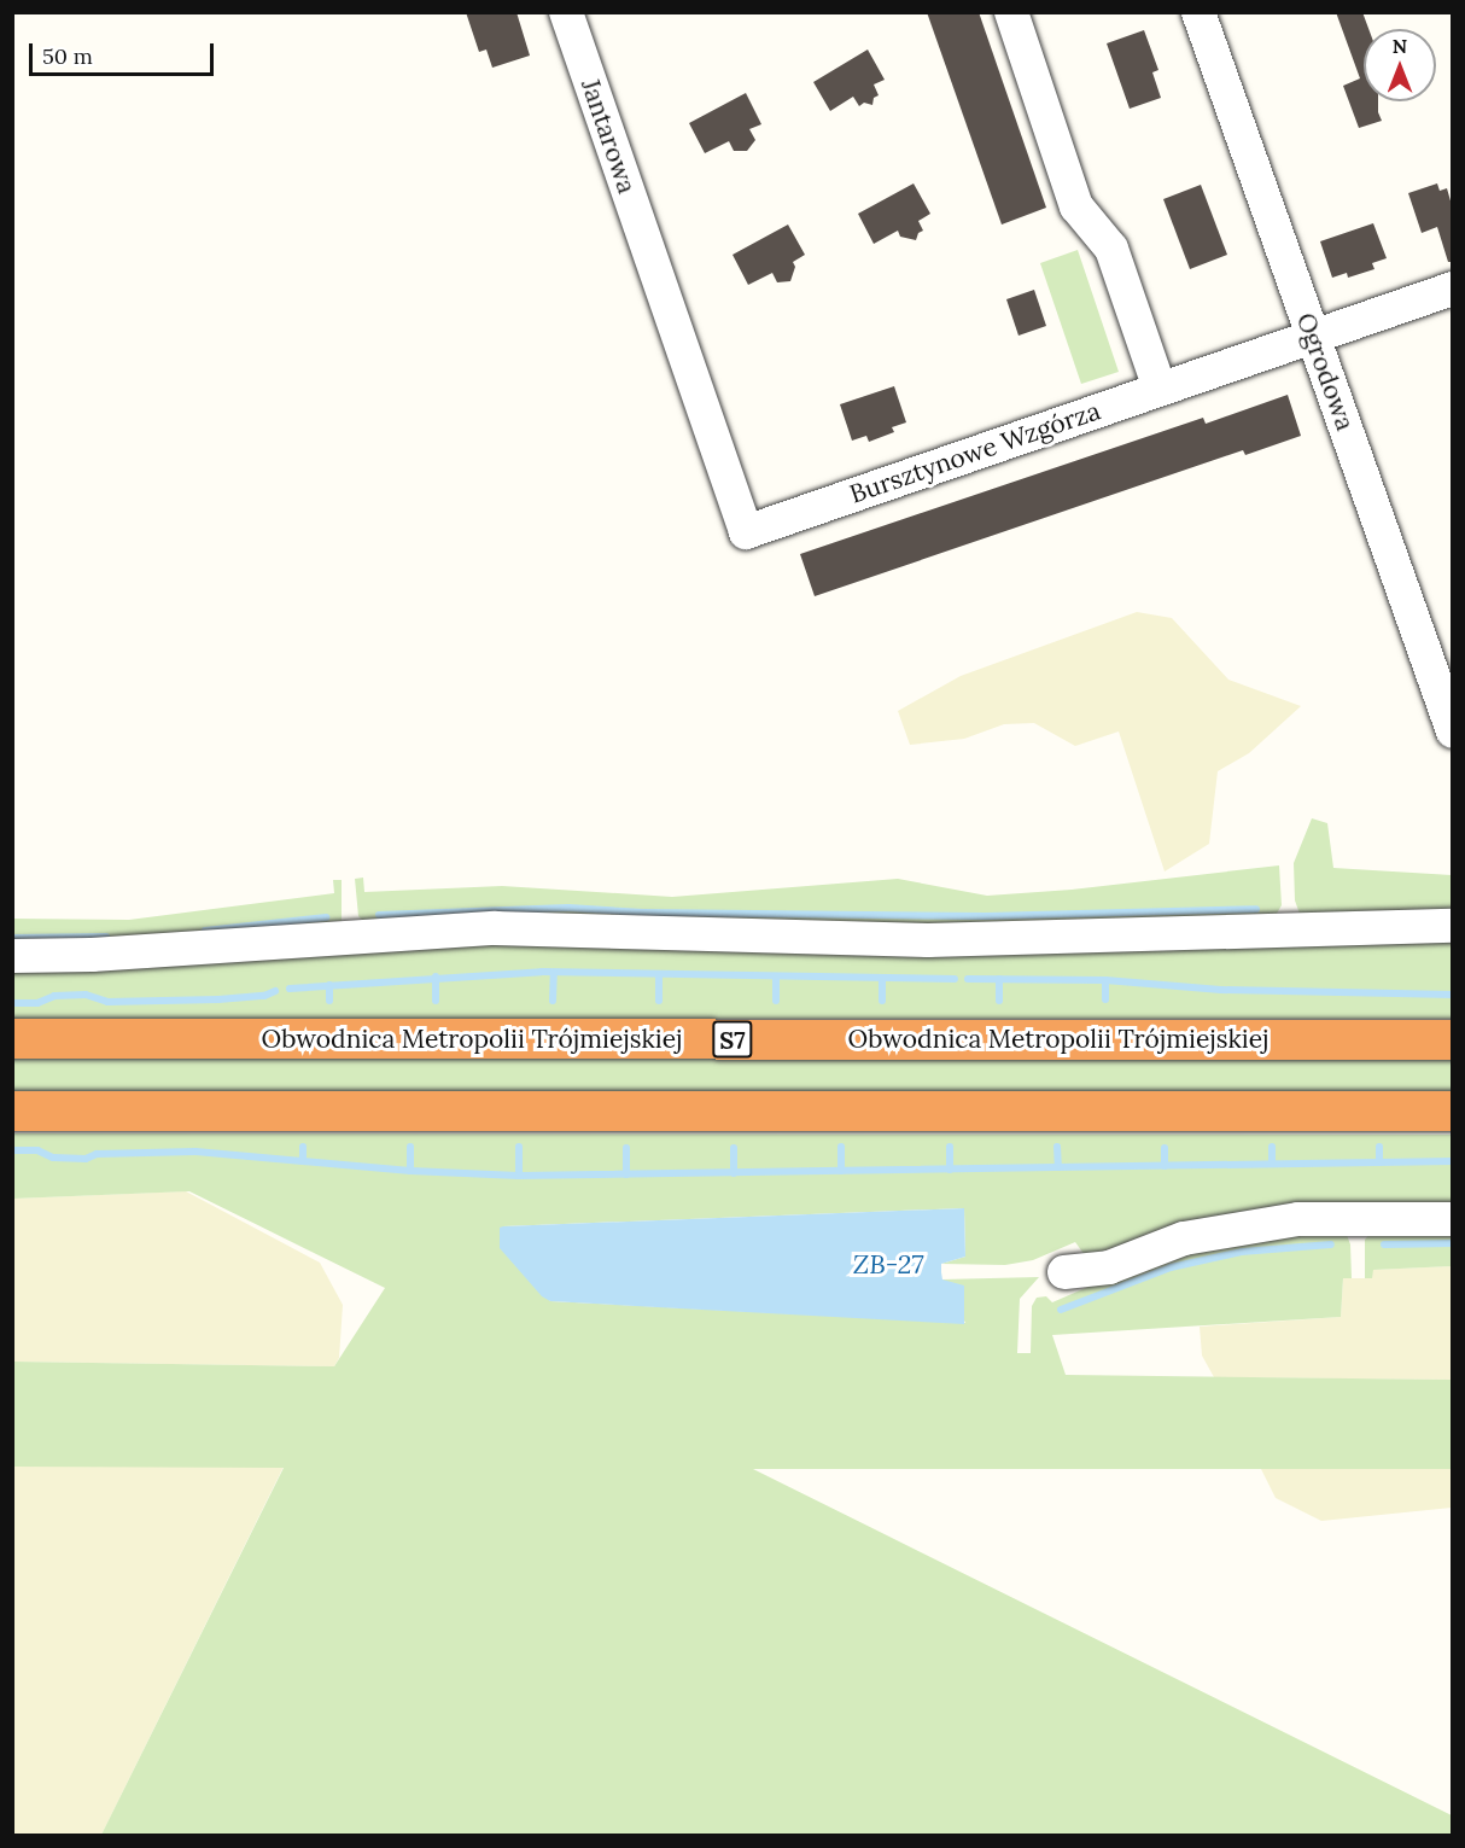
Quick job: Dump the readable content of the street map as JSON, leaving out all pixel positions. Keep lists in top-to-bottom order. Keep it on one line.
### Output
{"streets":{"highway":["Obwodnica Metropolii Trójmiejskiej","S7"],"street":["Jantarowa","Ogrodowa","Bursztynowe Wzgórza"]},"crossings":[["Jantarowa","Bursztynowe Wzgórza"],["Ogrodowa","Bursztynowe Wzgórza"]],"water":["ZB-27"],"scale_bar":"50 m","north":"top"}
